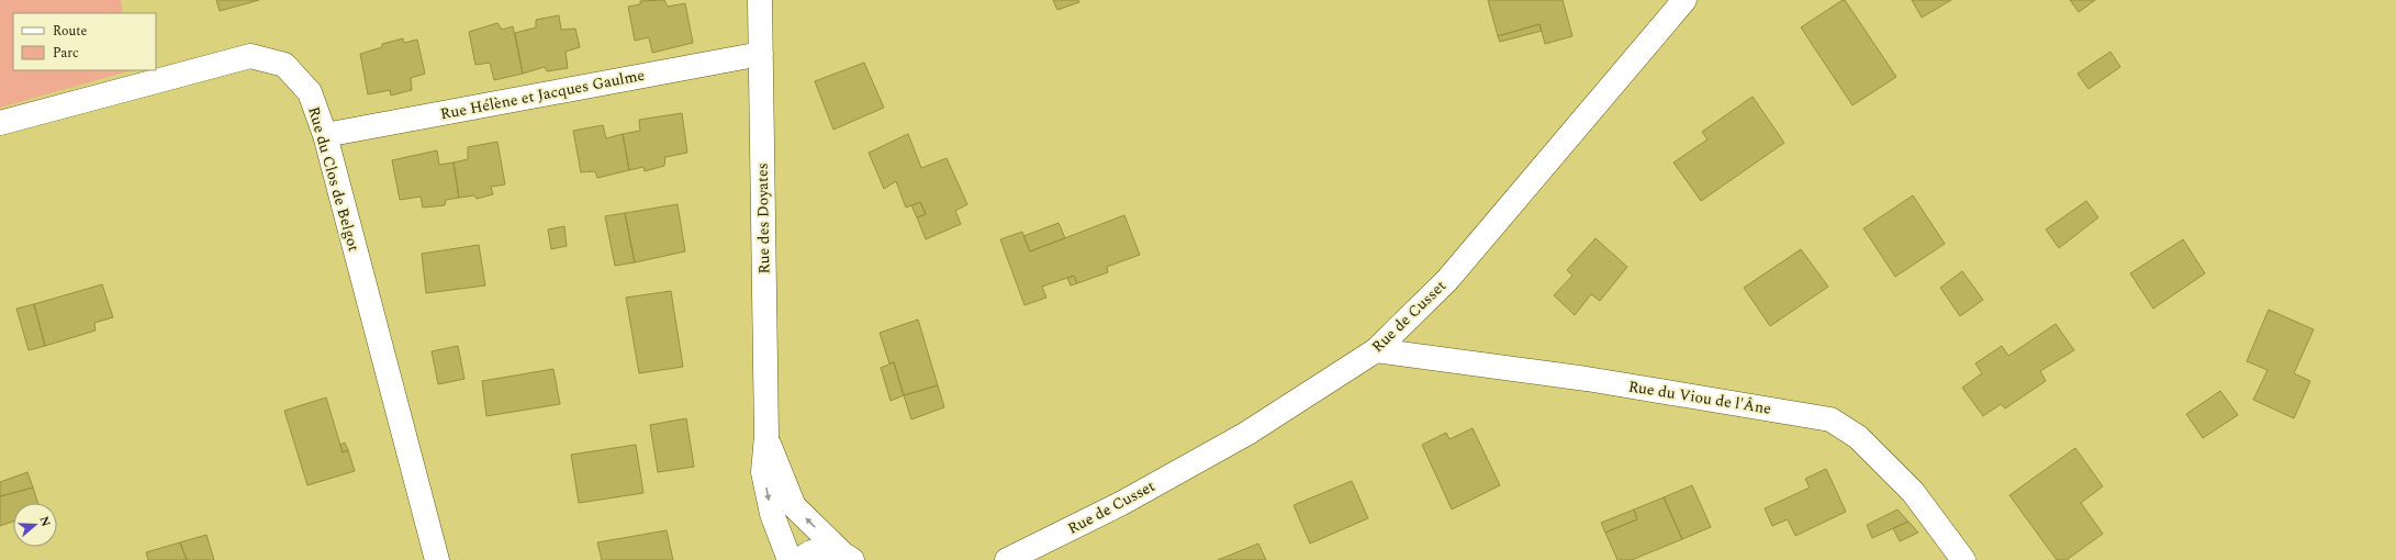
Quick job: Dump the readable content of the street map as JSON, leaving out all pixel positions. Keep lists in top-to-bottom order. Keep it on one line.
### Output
{"streets":{"street":["Rue Hélène et Jacques Gaulme","Rue du Clos de Belgot","Rue des Doyates","Rue de Cusset","Rue du Viou de l'Âne"]},"crossings":[["Rue Hélène et Jacques Gaulme","Rue du Clos de Belgot"],["Rue Hélène et Jacques Gaulme","Rue des Doyates"],["Rue de Cusset","Rue du Viou de l'Âne"]],"legend":["Route","Parc"],"north":"right"}
